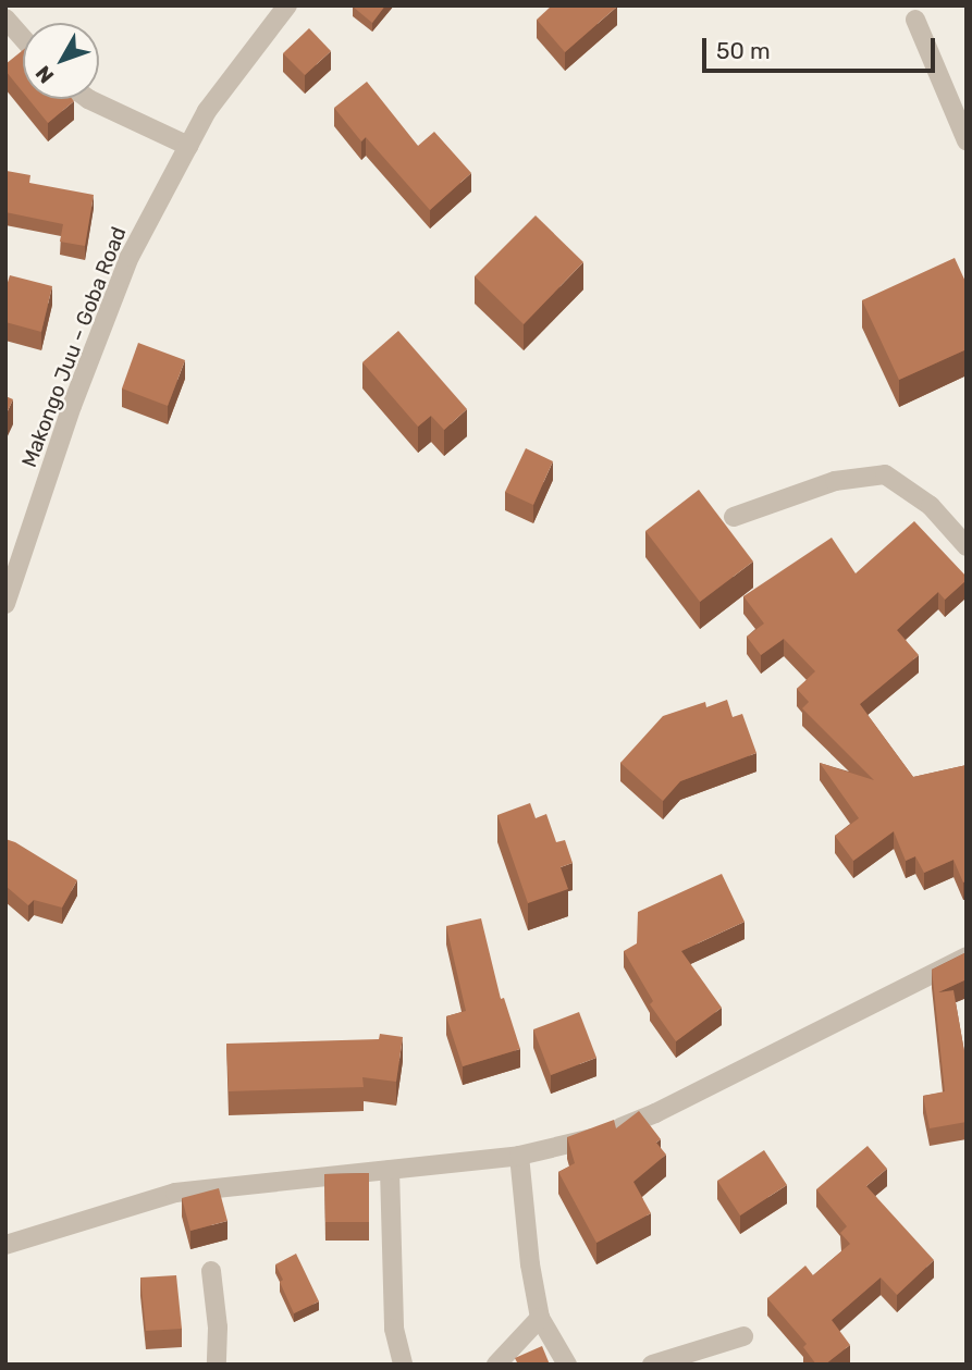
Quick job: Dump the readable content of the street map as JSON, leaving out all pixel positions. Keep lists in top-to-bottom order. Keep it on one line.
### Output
{"streets":{"street":["Makongo Juu – Goba Road"]},"scale_bar":"50 m","north":"bottom left"}
